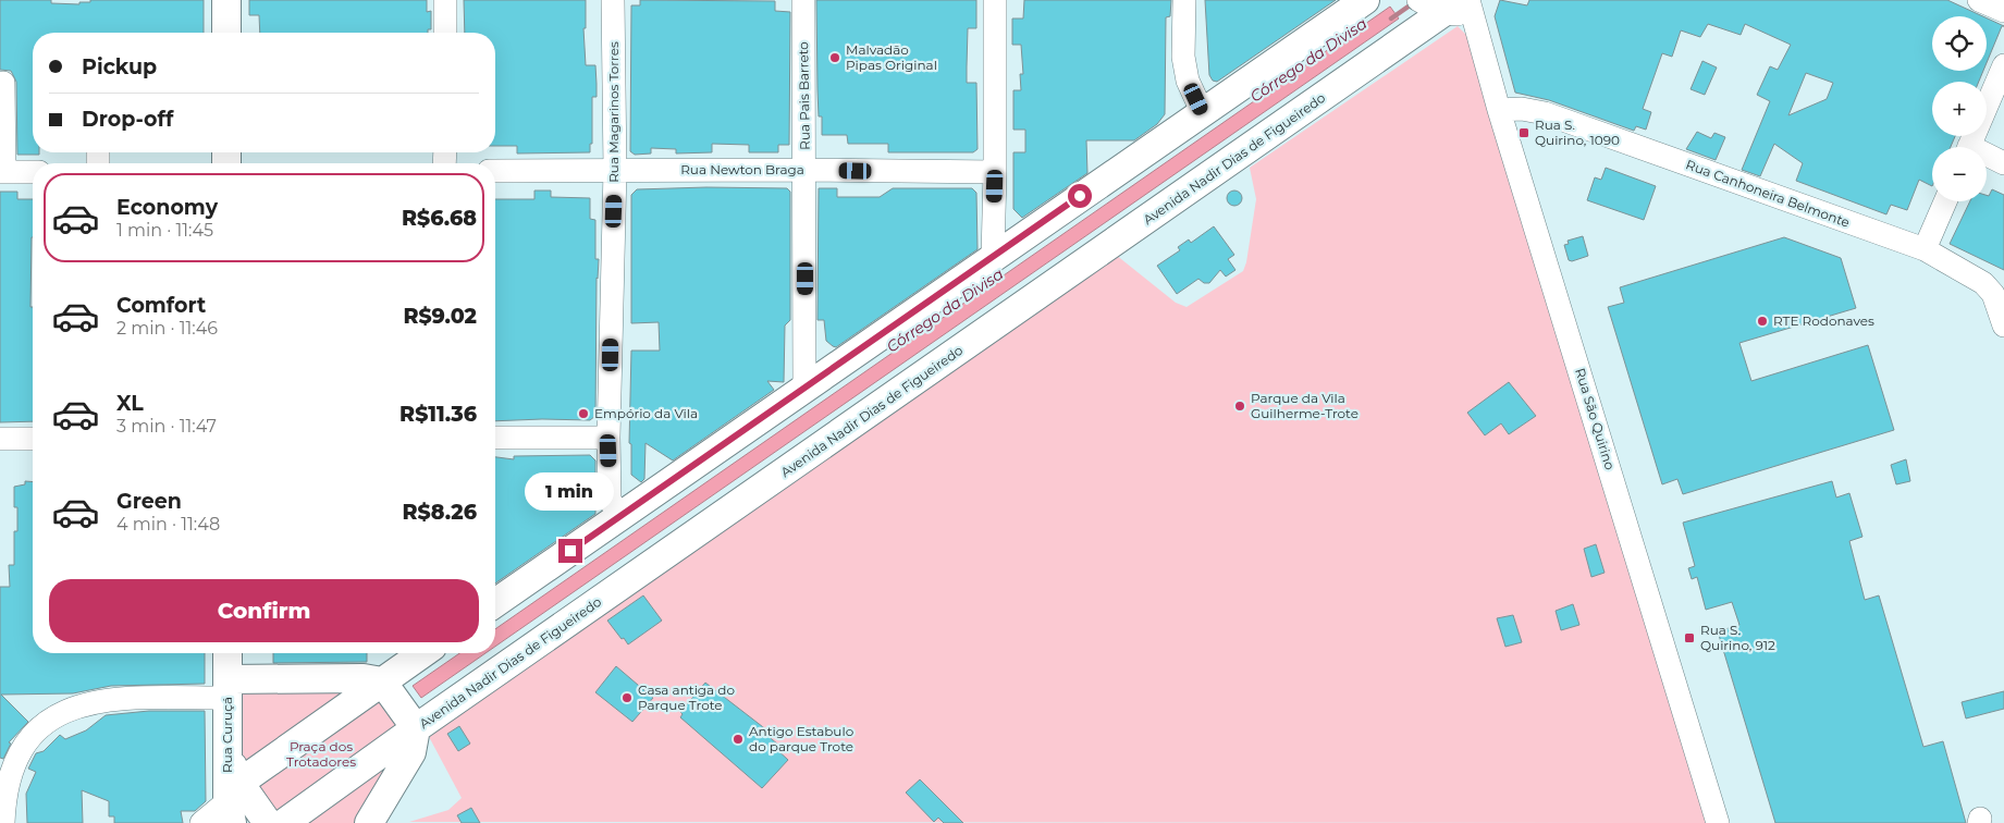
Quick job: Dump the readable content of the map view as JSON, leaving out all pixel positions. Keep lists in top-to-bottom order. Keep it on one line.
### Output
{"streets":{"main road":["Avenida Nadir Dias de Figueiredo","Rua Curuçá"],"street":["Rua Pais Barreto","Rua Magarinos Torres","Rua Newton Braga","Rua Canhoneira Belmonte","Rua São Quirino"]},"crossings":[["Rua Pais Barreto","Rua Newton Braga"],["Rua Magarinos Torres","Rua Newton Braga"],["Avenida Nadir Dias de Figueiredo","Rua São Quirino"],["Rua Canhoneira Belmonte","Rua São Quirino"]],"water":["Córrego da Divisa"],"parks":["Praça dos Trotadores"],"places":{"other":["Malvadão Pipas Original","RTE Rodonaves","Parque da Vila Guilherme-Trote","Empório da Vila","Casa antiga do Parque Trote","Antigo Estabulo do parque Trote"],"transit":["Rua S. Quirino, 1090","Rua S. Quirino, 912"]},"page":{"map_buttons":["+","−"],"banner":["Pickup","Drop-off"],"list":[{"name":"Economy","note":"1 min · 11:45","value":"R$6.68"},{"name":"Comfort","note":"2 min · 11:46","value":"R$9.02"},{"name":"XL","note":"3 min · 11:47","value":"R$11.36"},{"name":"Green","note":"4 min · 11:48","value":"R$8.26"}],"bubble":"1 min","buttons":"Confirm"}}
